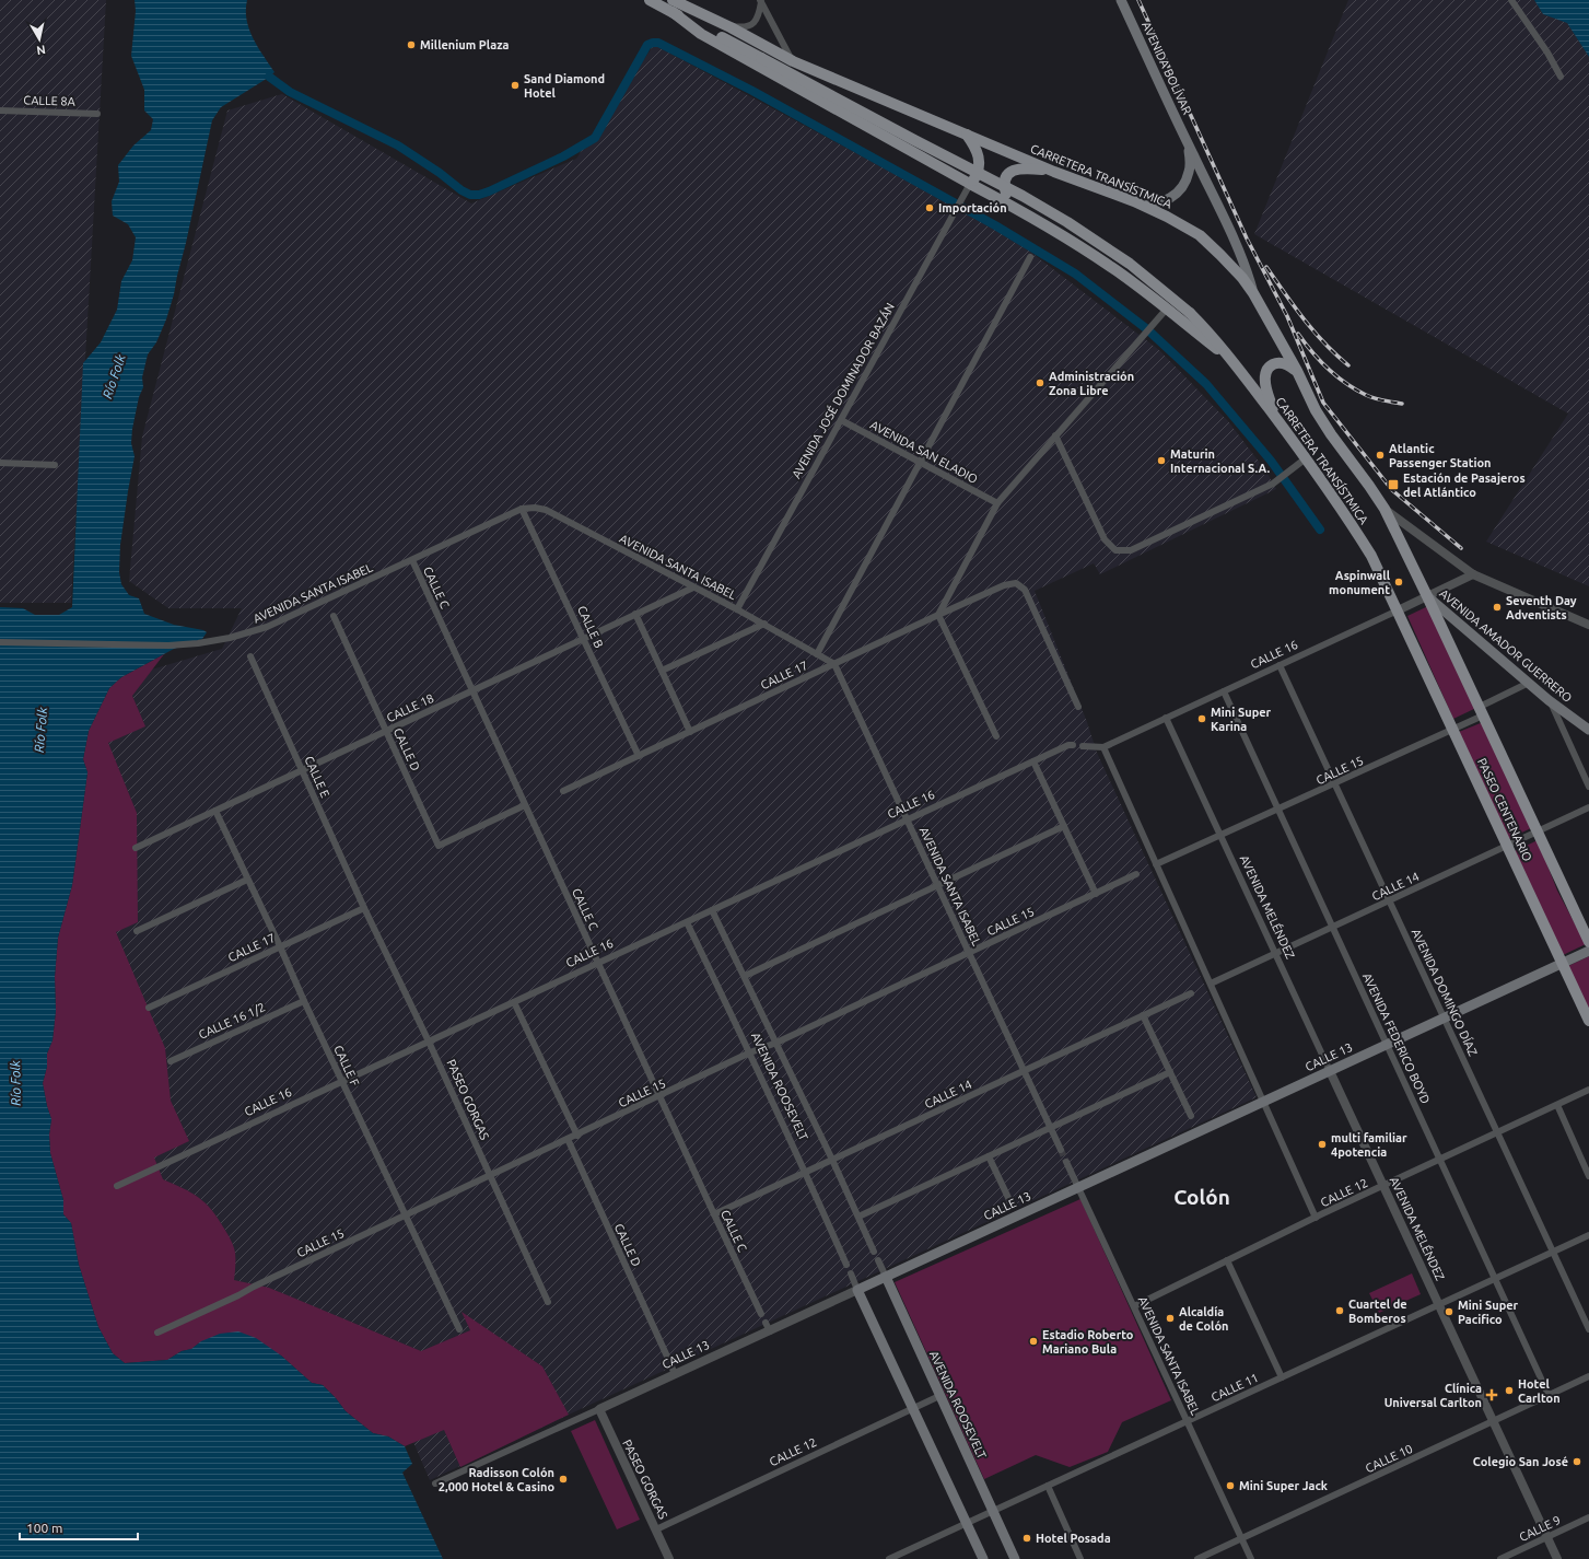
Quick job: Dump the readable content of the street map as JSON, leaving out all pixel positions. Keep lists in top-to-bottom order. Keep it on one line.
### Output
{"streets":{"main road":["AVENIDA BOLÍVAR","CARRETERA TRANSÍSTMICA","AVENIDA AMADOR GUERRERO","PASEO CENTENARIO","CALLE 13","AVENIDA ROOSEVELT"],"street":["CALLE 8A","AVENIDA JOSÉ DOMINADOR BAZÁN","AVENIDA SAN ELADIO","AVENIDA SANTA ISABEL","CALLE C","CALLE B","CALLE 16","CALLE 17","CALLE 18","CALLE D","CALLE 15","CALLE E","CALLE 14","AVENIDA MELÉNDEZ","AVENIDA DOMINGO DÍAZ","CALLE 16 1/2","AVENIDA FEDERICO BOYD","CALLE F","PASEO GORGAS","CALLE 12","CALLE 11","CALLE 10","CALLE 9"]},"crossings":[["AVENIDA BOLÍVAR","CARRETERA TRANSÍSTMICA"],["CARRETERA TRANSÍSTMICA","AVENIDA AMADOR GUERRERO"],["CARRETERA TRANSÍSTMICA","CALLE 16"],["CARRETERA TRANSÍSTMICA","PASEO CENTENARIO"],["AVENIDA JOSÉ DOMINADOR BAZÁN","AVENIDA SAN ELADIO"],["AVENIDA JOSÉ DOMINADOR BAZÁN","AVENIDA SANTA ISABEL"],["AVENIDA SANTA ISABEL","CALLE C"],["AVENIDA SANTA ISABEL","CALLE B"],["AVENIDA SANTA ISABEL","CALLE 16"],["AVENIDA SANTA ISABEL","CALLE 17"],["AVENIDA SANTA ISABEL","CALLE 18"],["AVENIDA SANTA ISABEL","CALLE 15"],["AVENIDA SANTA ISABEL","CALLE 14"],["AVENIDA SANTA ISABEL","CALLE 13"],["AVENIDA SANTA ISABEL","CALLE 12"],["AVENIDA SANTA ISABEL","CALLE 11"],["AVENIDA SANTA ISABEL","CALLE 10"],["CALLE C","CALLE 16"],["CALLE C","CALLE 18"],["CALLE C","CALLE D"],["CALLE C","CALLE 15"],["CALLE C","CALLE 14"],["CALLE B","CALLE 17"],["CALLE B","CALLE 18"],["AVENIDA AMADOR GUERRERO","CALLE 16"],["AVENIDA AMADOR GUERRERO","CALLE 15"],["AVENIDA AMADOR GUERRERO","PASEO CENTENARIO"],["CALLE 16","PASEO CENTENARIO"],["CALLE 16","AVENIDA MELÉNDEZ"],["CALLE 16","AVENIDA DOMINGO DÍAZ"],["CALLE 16","AVENIDA FEDERICO BOYD"],["CALLE 16","CALLE F"],["CALLE 16","AVENIDA ROOSEVELT"],["CALLE 16","PASEO GORGAS"],["CALLE 17","CALLE E"],["CALLE 17","CALLE F"],["CALLE 17","PASEO GORGAS"],["CALLE 18","CALLE D"],["CALLE 18","CALLE E"],["CALLE 18","CALLE F"],["CALLE D","CALLE 15"],["CALLE D","CALLE 13"],["CALLE 15","PASEO CENTENARIO"],["CALLE 15","AVENIDA MELÉNDEZ"],["CALLE 15","AVENIDA DOMINGO DÍAZ"],["CALLE 15","AVENIDA FEDERICO BOYD"],["CALLE 15","CALLE F"],["CALLE 15","AVENIDA ROOSEVELT"],["CALLE 15","PASEO GORGAS"],["CALLE E","PASEO GORGAS"],["PASEO CENTENARIO","CALLE 14"],["PASEO CENTENARIO","CALLE 13"],["CALLE 14","AVENIDA MELÉNDEZ"],["CALLE 14","AVENIDA DOMINGO DÍAZ"],["CALLE 14","AVENIDA FEDERICO BOYD"],["CALLE 14","AVENIDA ROOSEVELT"],["AVENIDA MELÉNDEZ","CALLE 13"],["AVENIDA MELÉNDEZ","CALLE 12"],["AVENIDA MELÉNDEZ","CALLE 11"],["AVENIDA MELÉNDEZ","CALLE 10"],["AVENIDA MELÉNDEZ","CALLE 9"],["AVENIDA DOMINGO DÍAZ","CALLE 13"],["AVENIDA DOMINGO DÍAZ","CALLE 12"],["AVENIDA DOMINGO DÍAZ","CALLE 11"],["CALLE 16 1/2","CALLE F"],["AVENIDA FEDERICO BOYD","CALLE 13"],["AVENIDA FEDERICO BOYD","CALLE 12"],["AVENIDA FEDERICO BOYD","CALLE 11"],["AVENIDA FEDERICO BOYD","CALLE 10"],["CALLE 13","AVENIDA ROOSEVELT"],["CALLE 13","PASEO GORGAS"],["AVENIDA ROOSEVELT","CALLE 12"],["AVENIDA ROOSEVELT","CALLE 11"],["PASEO GORGAS","CALLE 12"]],"districts":["Colón"],"water":["Río Folk"],"places":{"other":["Millenium Plaza","Sand Diamond Hotel","Importación","Administración Zona Libre","Atlantic Passenger Station","Maturin Internacional S.A.","Aspinwall monument","Seventh Day Adventists","Mini Super Karina","multi familiar 4potencia","Cuartel de Bomberos","Mini Super Pacifico","Alcaldía de Colón","Estadio Roberto Mariano Bula","Hotel Carlton","Colegio San José","Radisson Colón 2,000 Hotel & Casino","Mini Super Jack","Hotel Posada"],"transit":["Estación de Pasajeros del Atlántico"],"health":["Clínica Universal Carlton"]},"scale_bar":"100 m","north":"bottom"}
